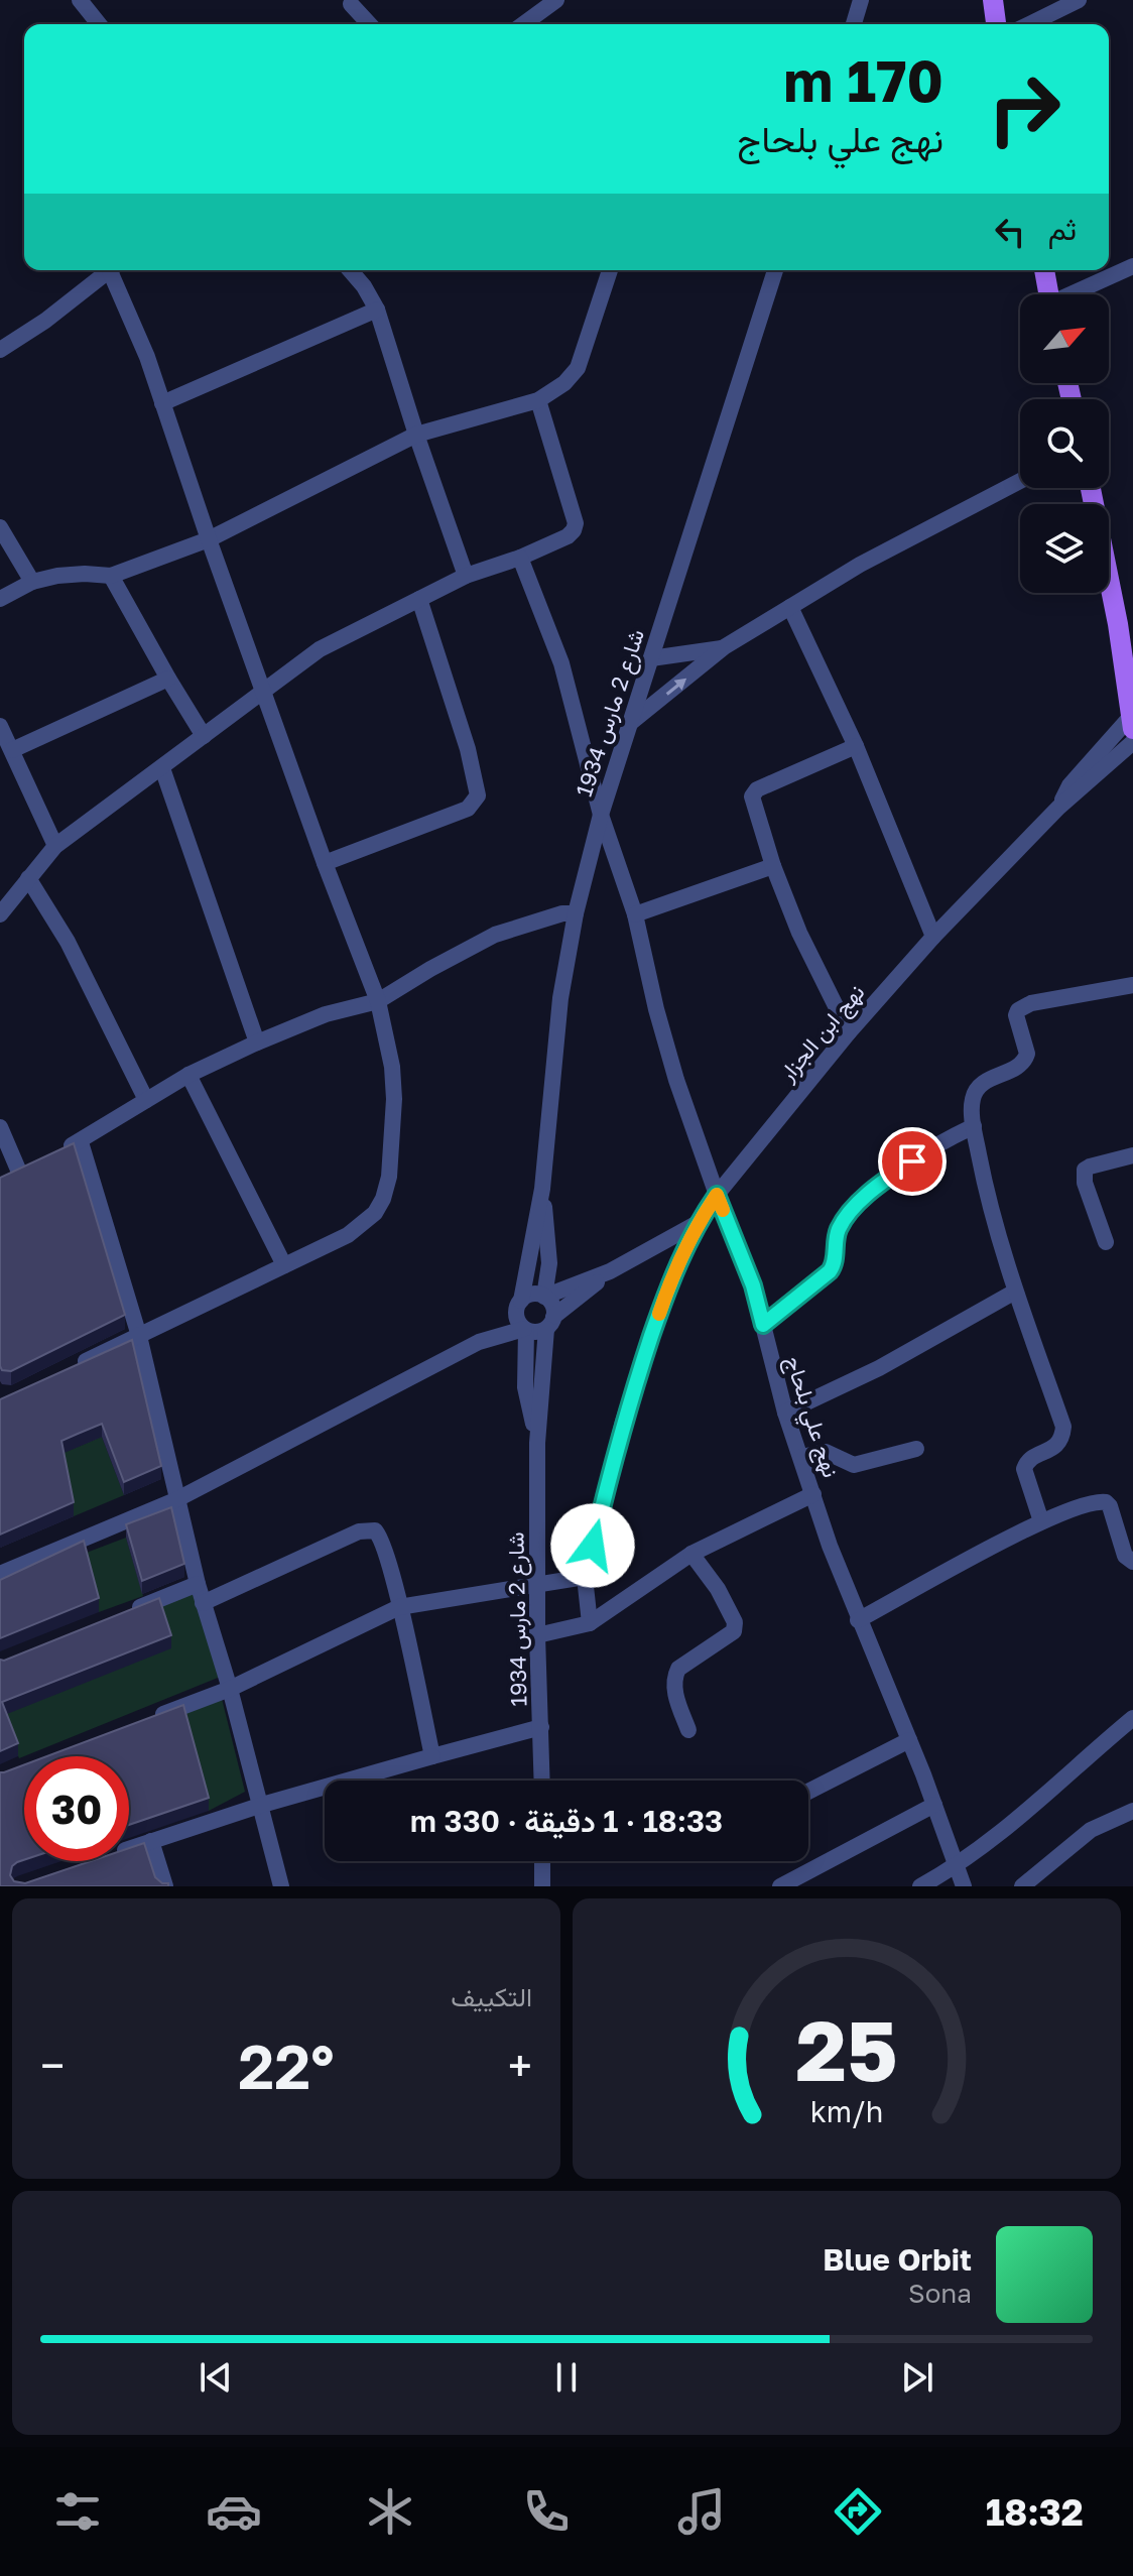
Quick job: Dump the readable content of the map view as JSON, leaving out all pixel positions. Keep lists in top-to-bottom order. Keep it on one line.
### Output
{"streets":{"street":["شارع 2 مارس 1934","نهج ابن الجزار","نهج علي بلحاج"]},"crossings":[["شارع 2 مارس 1934","نهج علي بلحاج"],["نهج ابن الجزار","نهج علي بلحاج"]],"north":"top right","page":{"turn":["170 m","نهج علي بلحاج"],"then":"ثم","limit":"30","trip":"18:33 · 1 دقيقة · 330 m","tile":"التكييف","heat":["−","22°","+"],"song":["Blue Orbit","Sona"],"tabs":"18:32","gauge":["25","km/h"]}}
